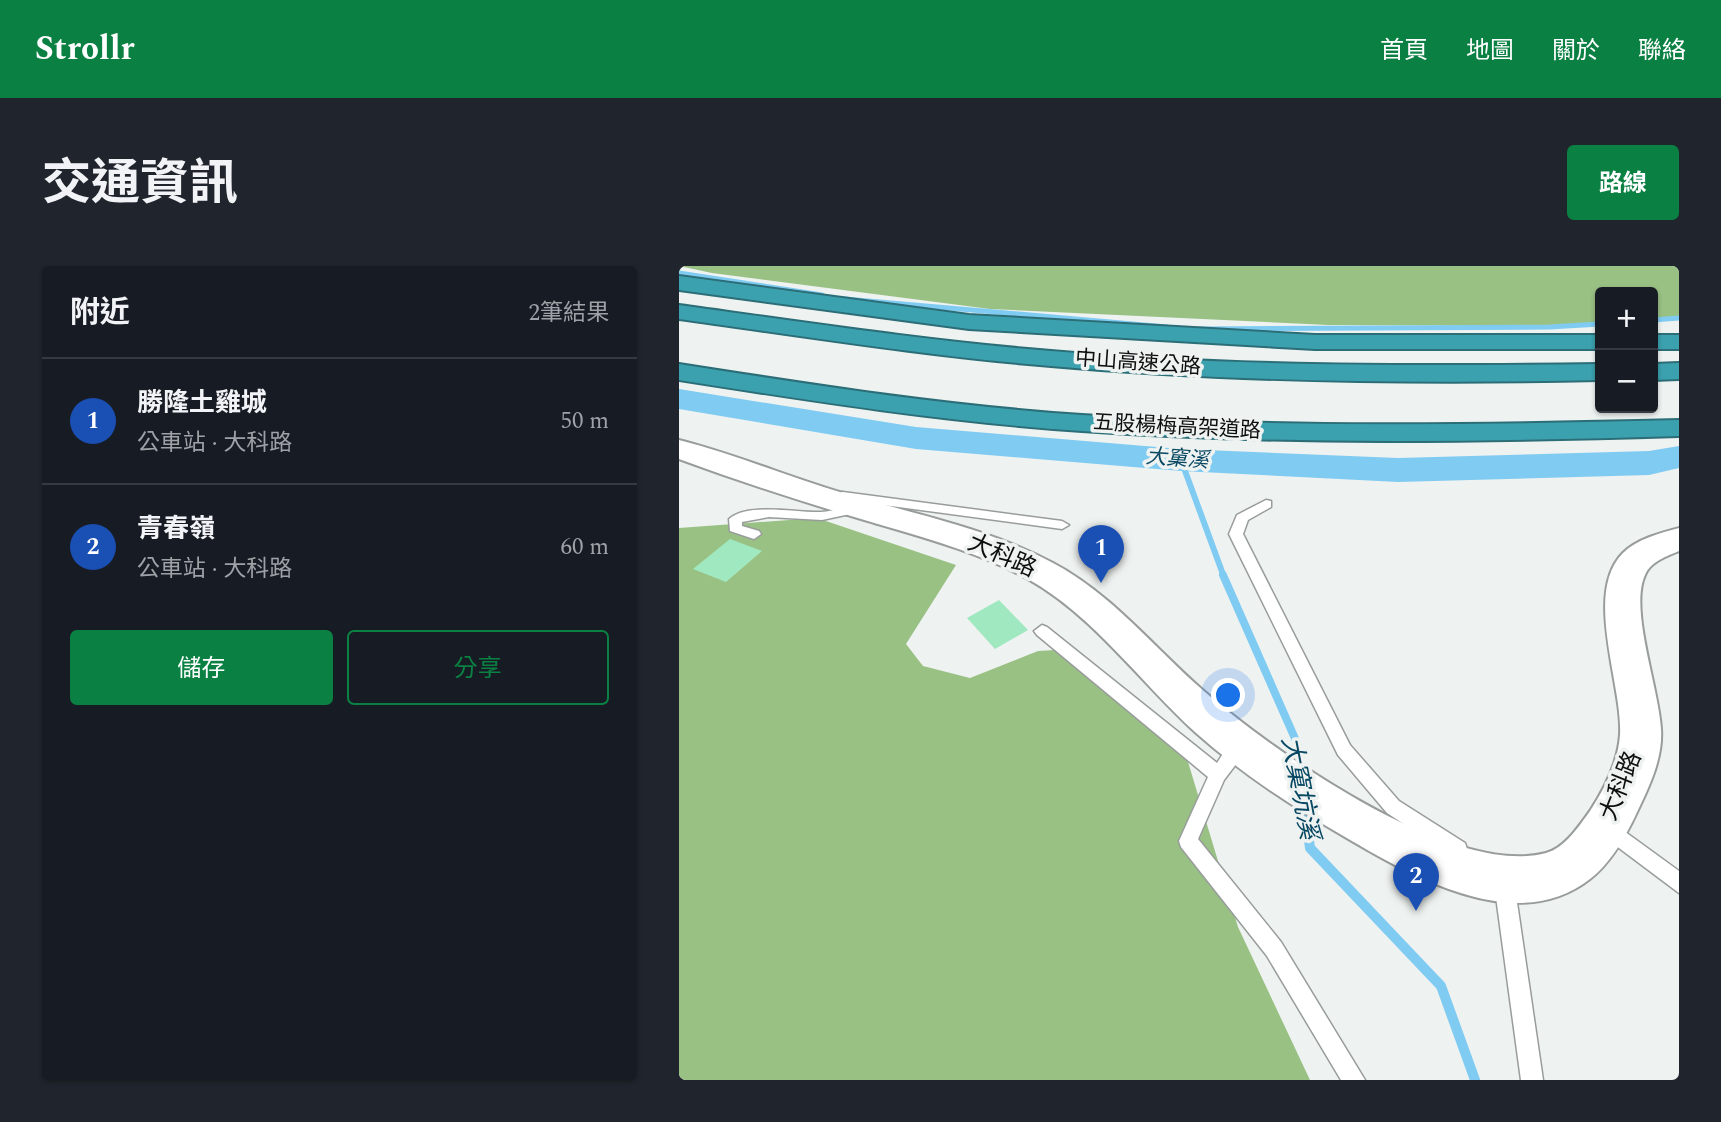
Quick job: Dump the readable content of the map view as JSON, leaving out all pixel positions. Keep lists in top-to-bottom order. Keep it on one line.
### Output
{"streets":{"highway":["中山高速公路","五股楊梅高架道路"],"street":["大科路"]},"water":["大窠溪","大窠坑溪"],"page":{"header":"Strollr","nav":["首頁","地圖","關於","聯絡"],"title":"交通資訊","buttons":["路線",["儲存","分享"]],"heading":["附近","2筆結果"],"map_buttons":["+","−"],"list":[{"mark":"1","name":"勝隆土雞城","note":"公車站 · 大科路","value":"50 m"},{"mark":"2","name":"青春嶺","note":"公車站 · 大科路","value":"60 m"}],"pins":["1","2"]}}
